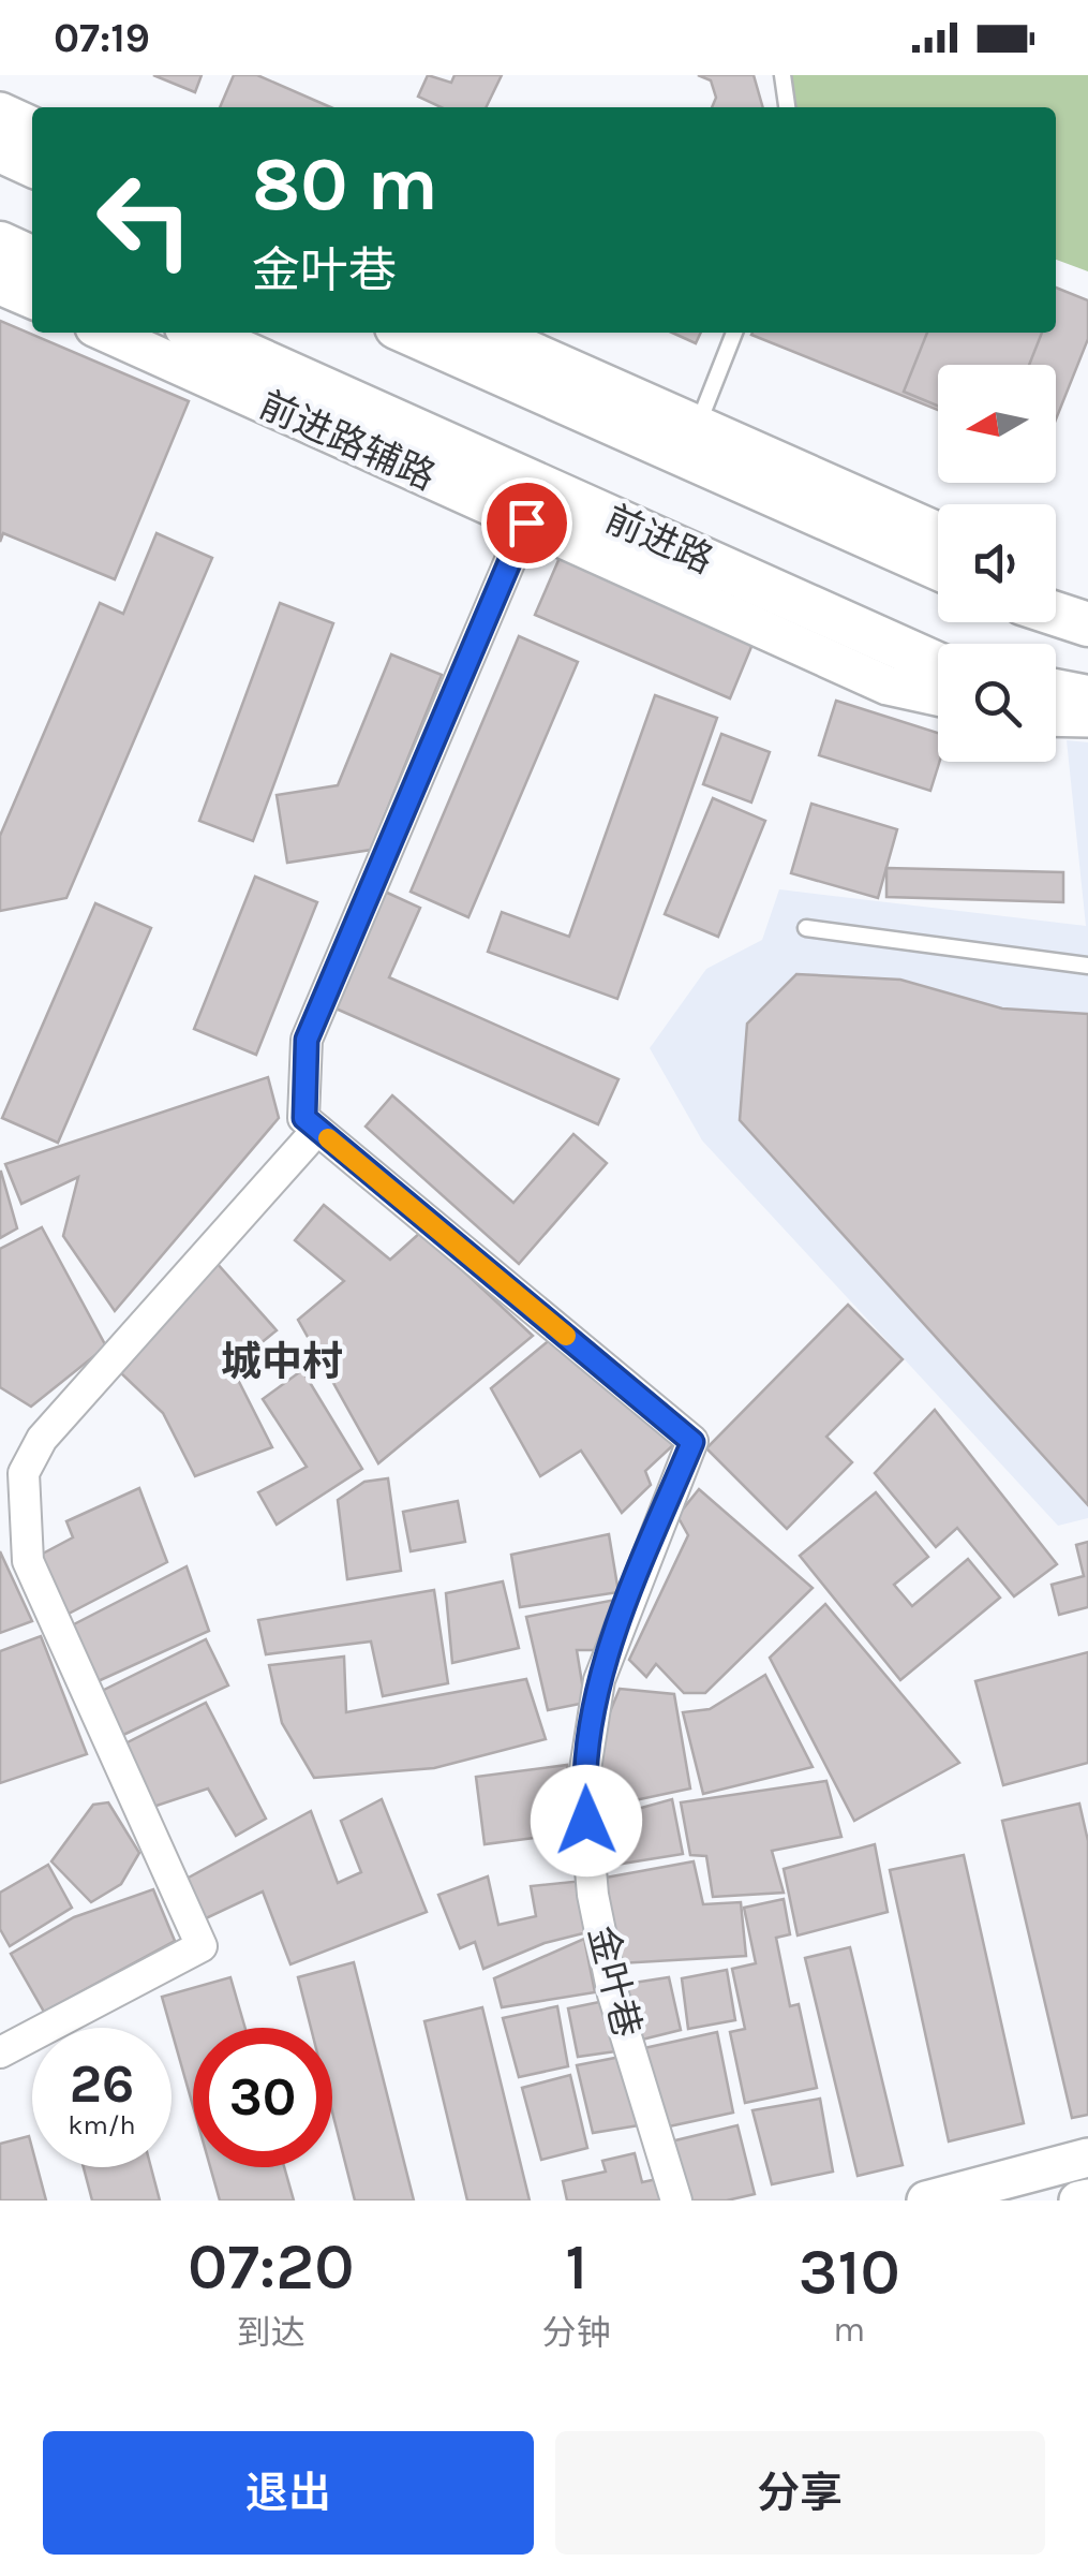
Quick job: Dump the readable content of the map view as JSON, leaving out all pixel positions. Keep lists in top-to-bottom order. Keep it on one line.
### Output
{"streets":{"main road":["前进路"],"street":["前进路辅路","金叶巷"]},"districts":["城中村"],"north":"left","page":{"status":"07:19","turn":["80 m","金叶巷"],"speed":"26 km/h","limit":"30","eta":["07:20","到达","1","分钟","310","m"],"buttons":["退出","分享"]}}
